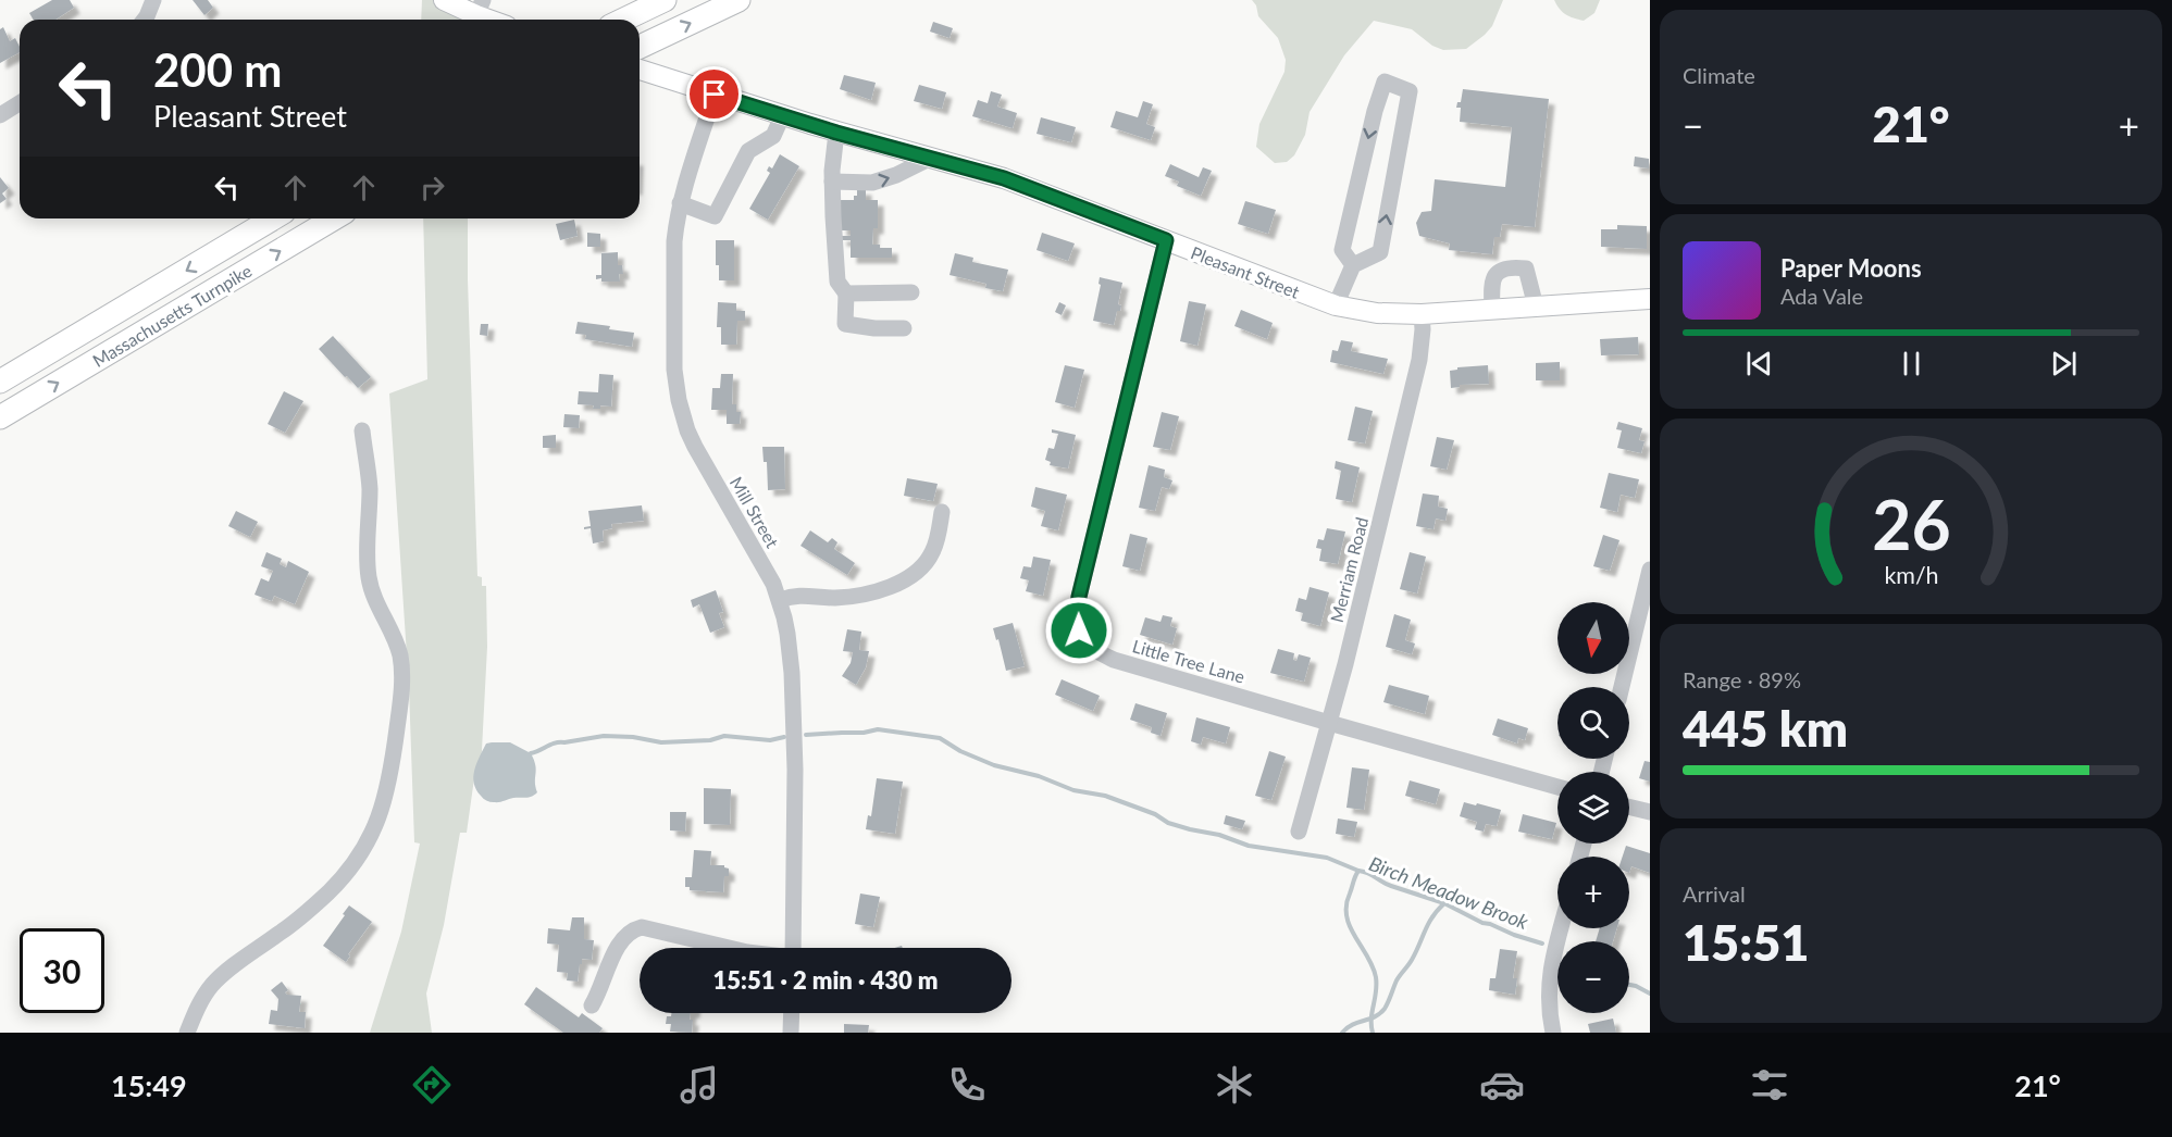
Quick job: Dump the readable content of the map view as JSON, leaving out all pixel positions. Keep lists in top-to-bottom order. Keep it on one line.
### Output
{"streets":{"highway":["Massachusetts Turnpike"],"main road":["Pleasant Street"],"street":["Mill Street","Merriam Road","Little Tree Lane"]},"crossings":[["Pleasant Street","Mill Street"],["Pleasant Street","Merriam Road"],["Pleasant Street","Little Tree Lane"],["Merriam Road","Little Tree Lane"]],"water":["Birch Meadow Brook"],"north":"bottom","page":{"tile":["Climate",["Range · 89%","445 km"],["Arrival","15:51"]],"turn":["200 m","Pleasant Street"],"heat":["−","21°","+"],"song":["Paper Moons","Ada Vale"],"map_buttons":["+","−"],"limit":"30","trip":"15:51 · 2 min · 430 m","tabs":["15:49","21°"],"gauge":["26","km/h"]}}
